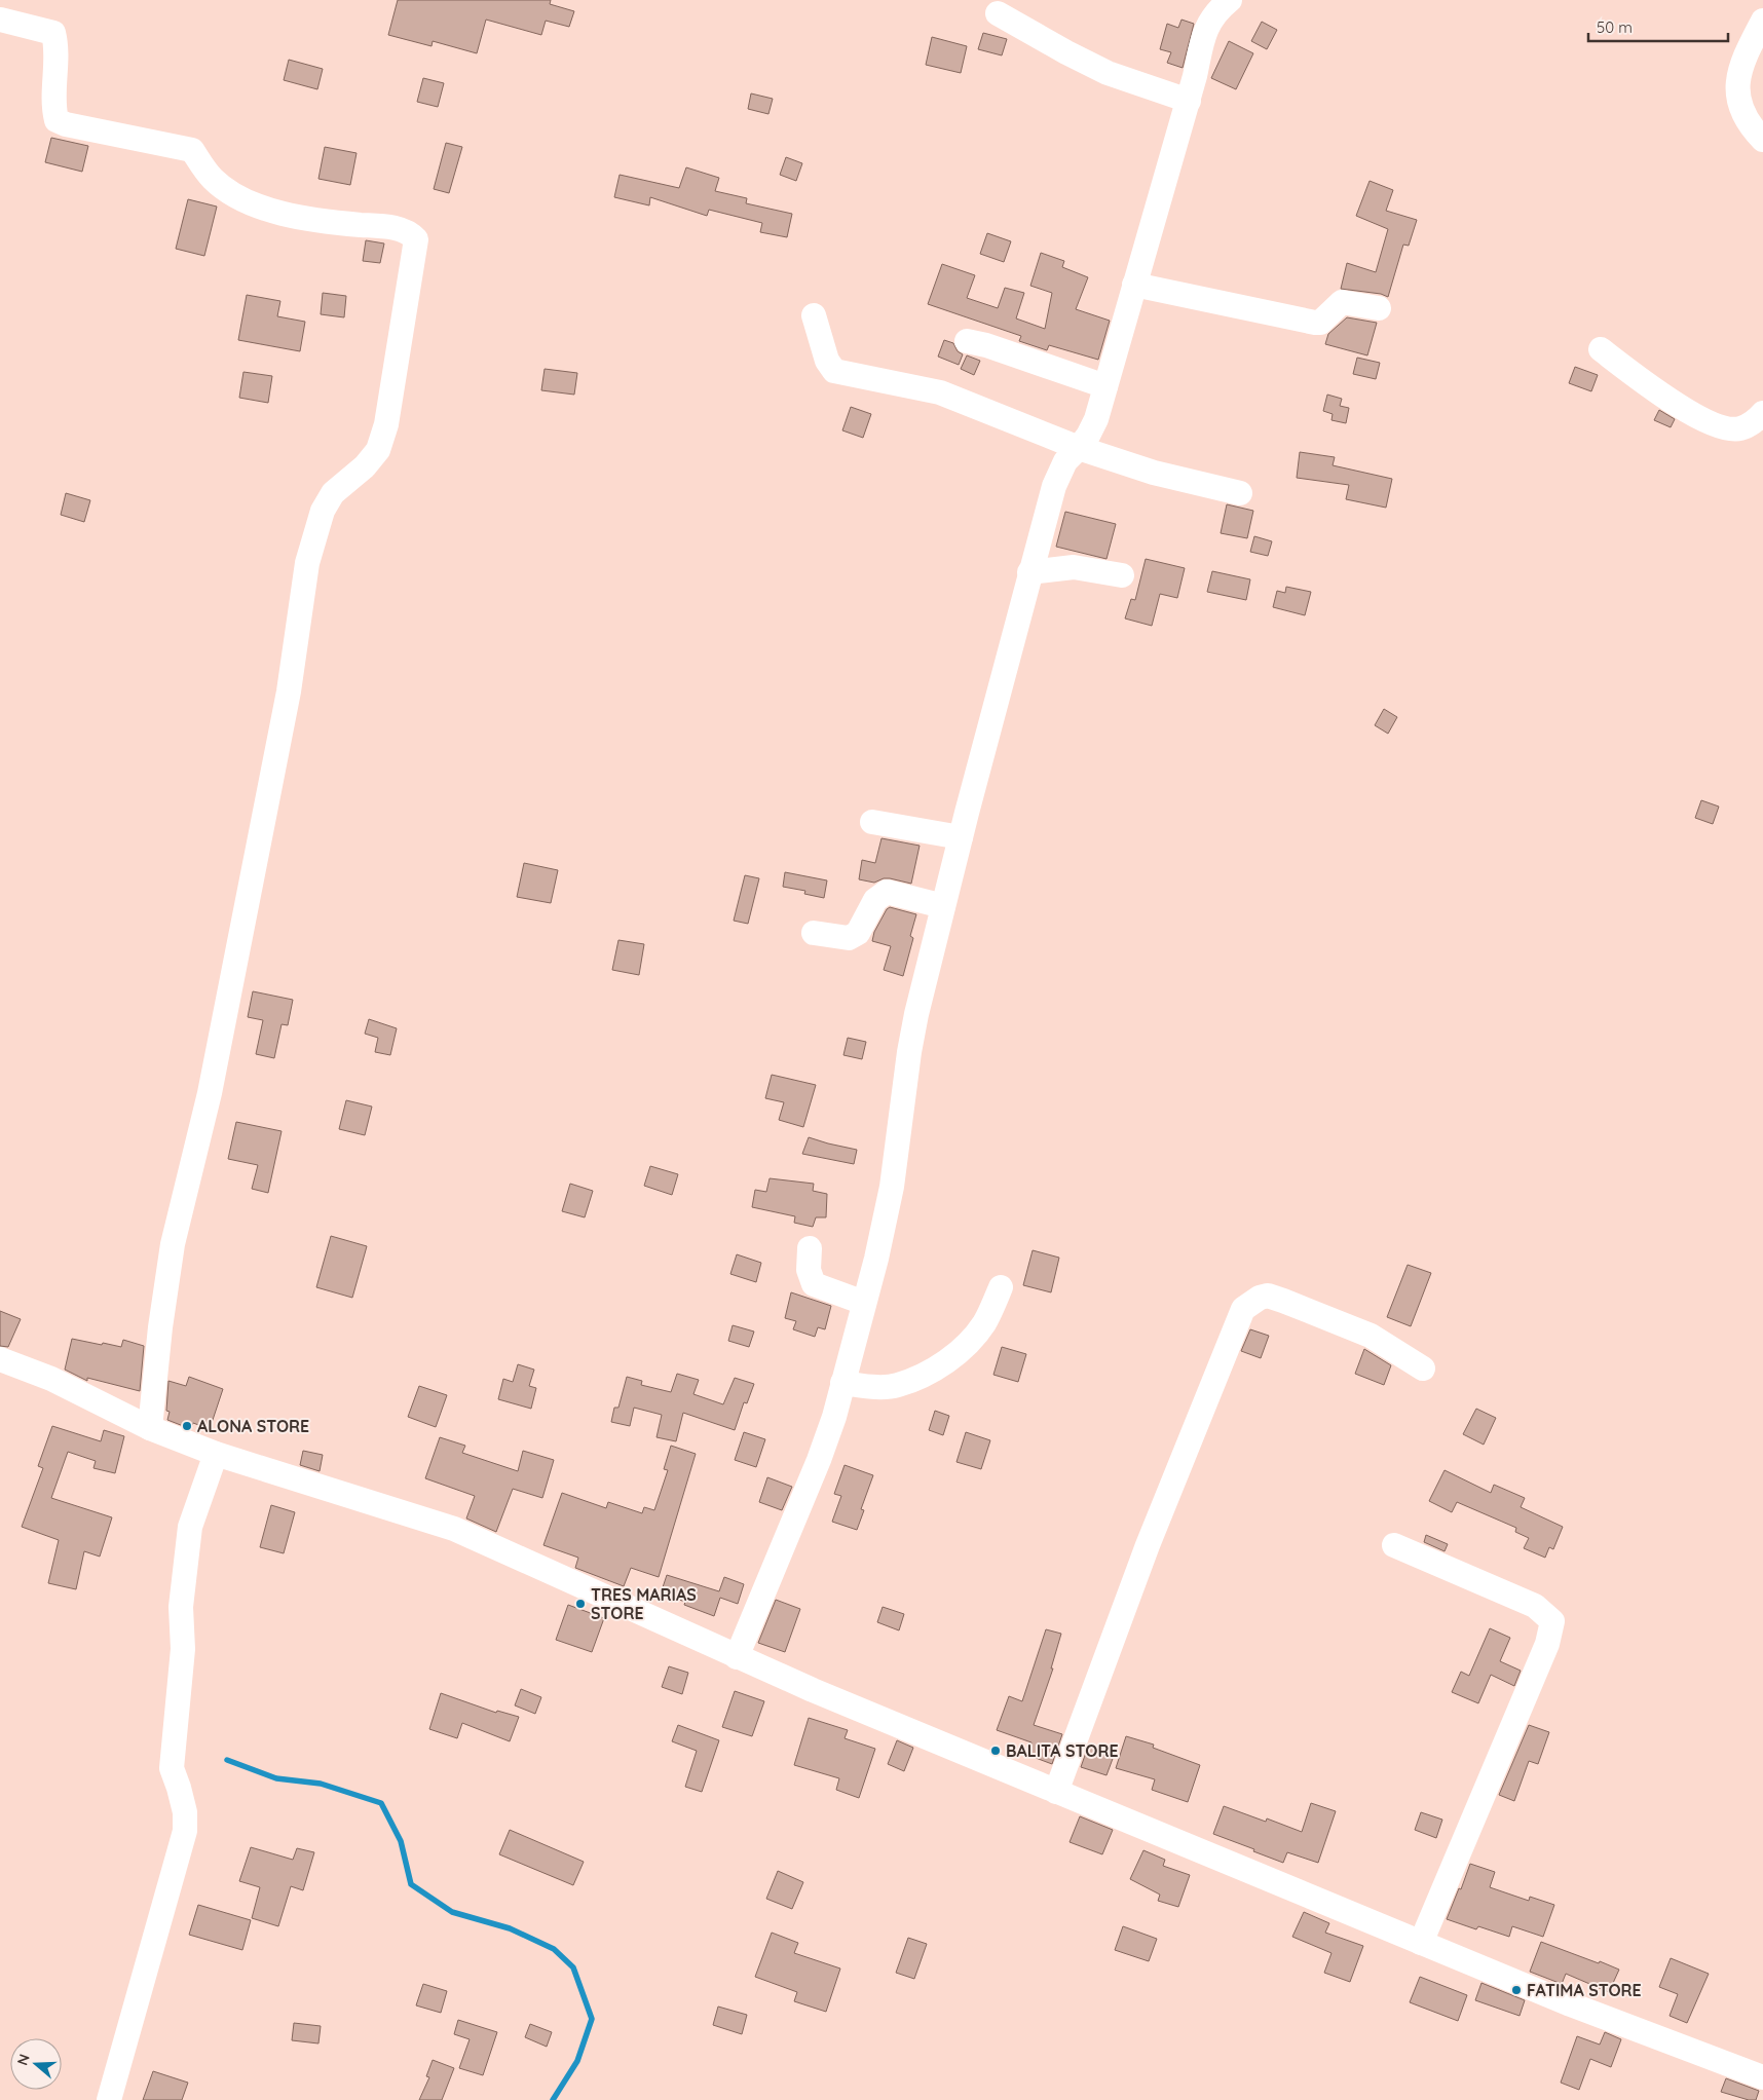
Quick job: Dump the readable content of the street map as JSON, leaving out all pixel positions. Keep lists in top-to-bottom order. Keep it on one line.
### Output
{"places":["ALONA STORE","TRES MARIAS STORE","BALITA STORE","FATIMA STORE"],"scale_bar":"50 m","north":"left"}
